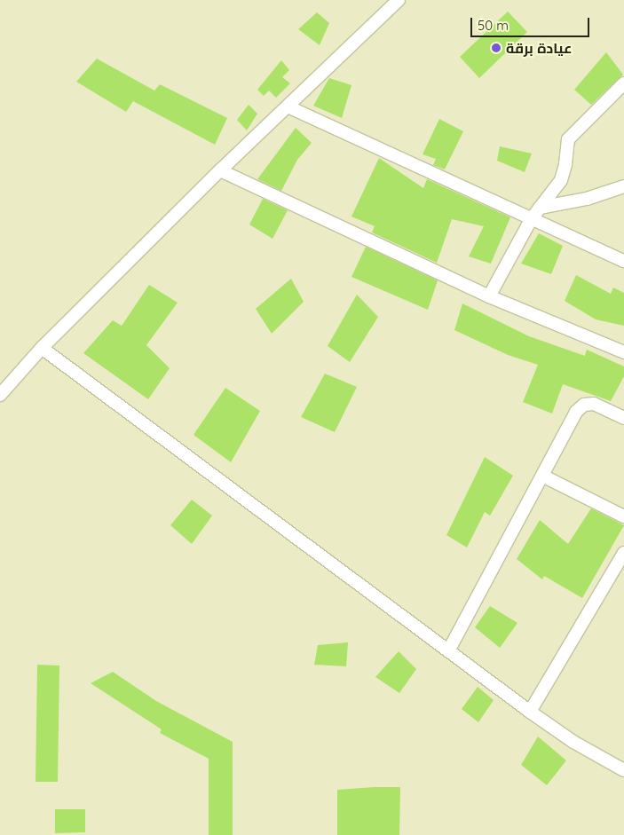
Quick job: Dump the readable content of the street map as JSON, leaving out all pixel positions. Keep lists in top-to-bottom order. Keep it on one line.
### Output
{"places":["عيادة برقة"],"scale_bar":"50 m"}
